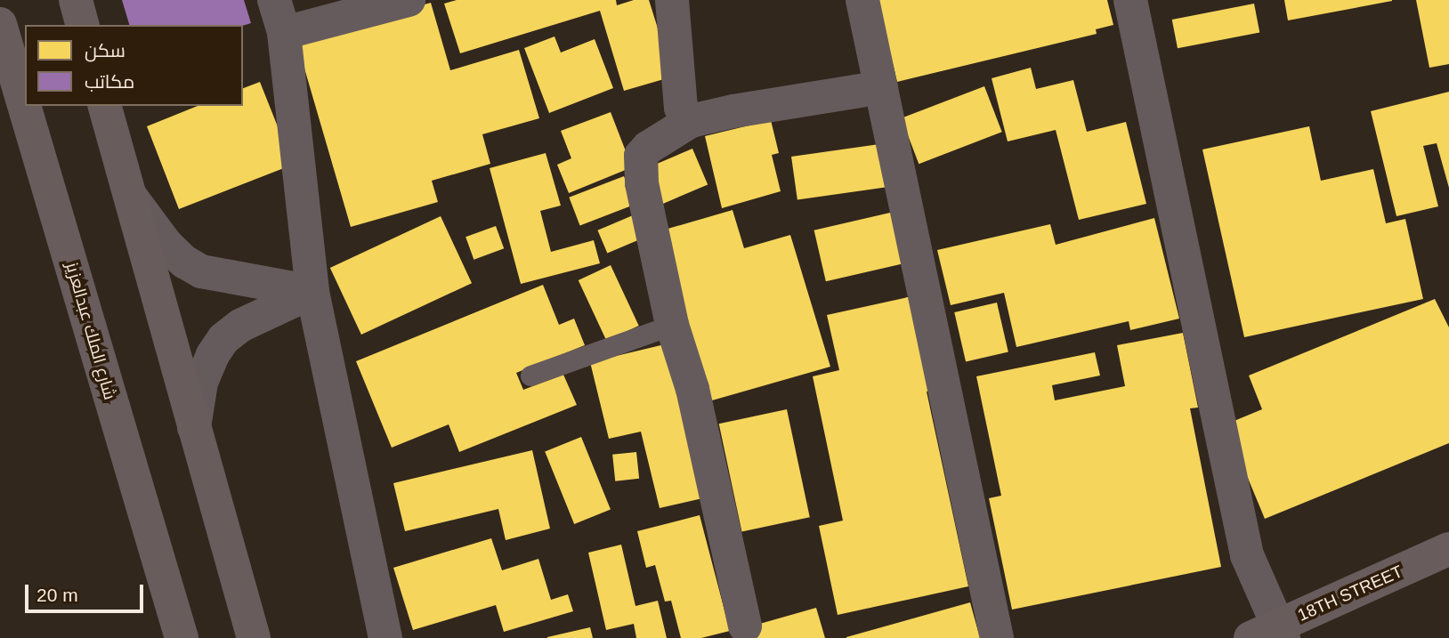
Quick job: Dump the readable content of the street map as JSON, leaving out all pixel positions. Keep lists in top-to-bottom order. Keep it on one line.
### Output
{"streets":{"street":["شارع الملك عبدالعزيز","18TH STREET"]},"legend":["سكن","مكاتب"],"scale_bar":"20 m"}
